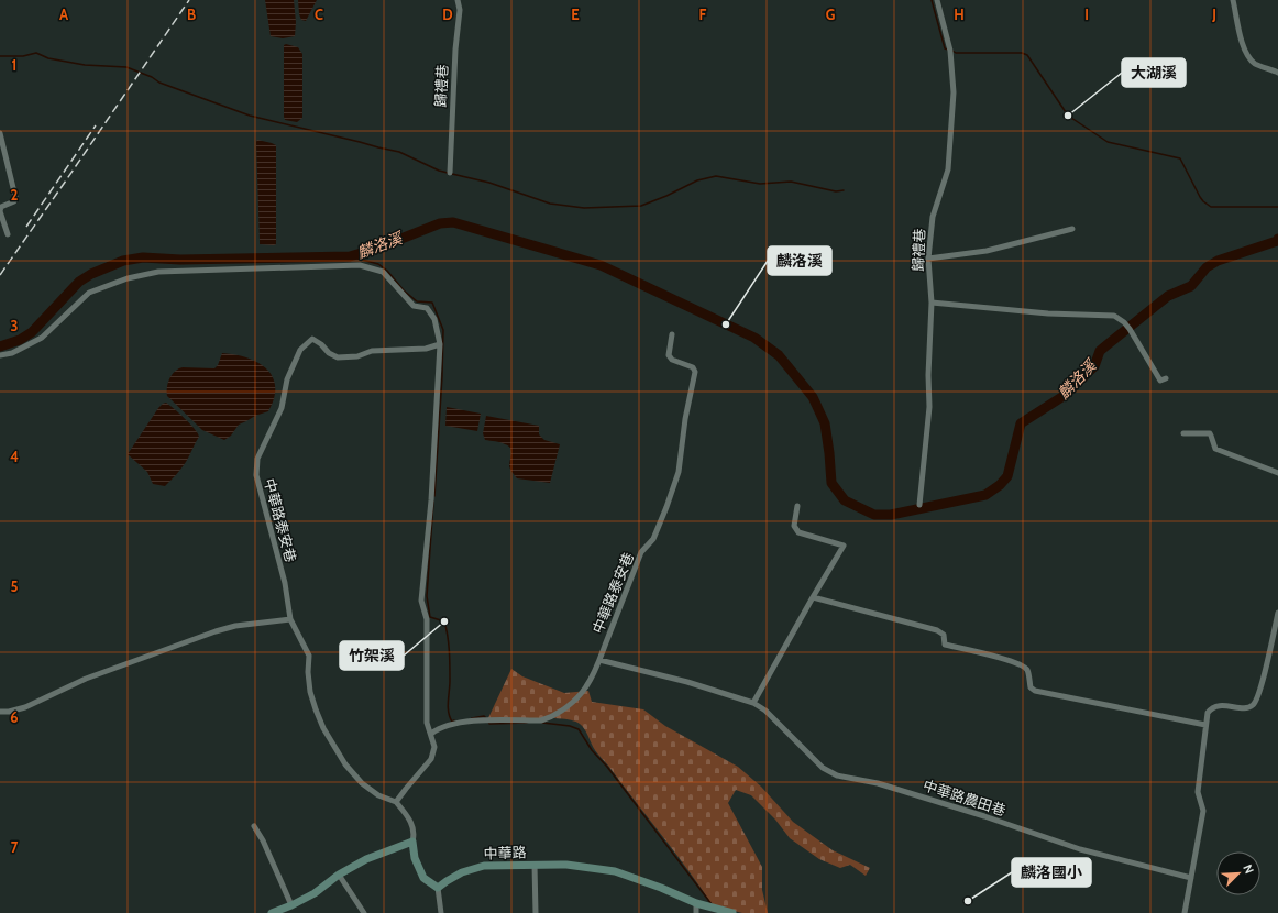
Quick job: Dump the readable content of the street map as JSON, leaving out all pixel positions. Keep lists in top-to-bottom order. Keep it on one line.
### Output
{"streets":{"street":["歸禮巷","中華路泰安巷","中華路農田巷","中華路"]},"crossings":[["中華路泰安巷","中華路農田巷"]],"water":["麟洛溪"],"places":["大湖溪","麟洛溪","竹架溪","麟洛國小"],"north":"top right","grid":{"columns":["A","B","C","D","E","F","G","H","I","J"],"rows":["1","2","3","4","5","6","7"]}}
